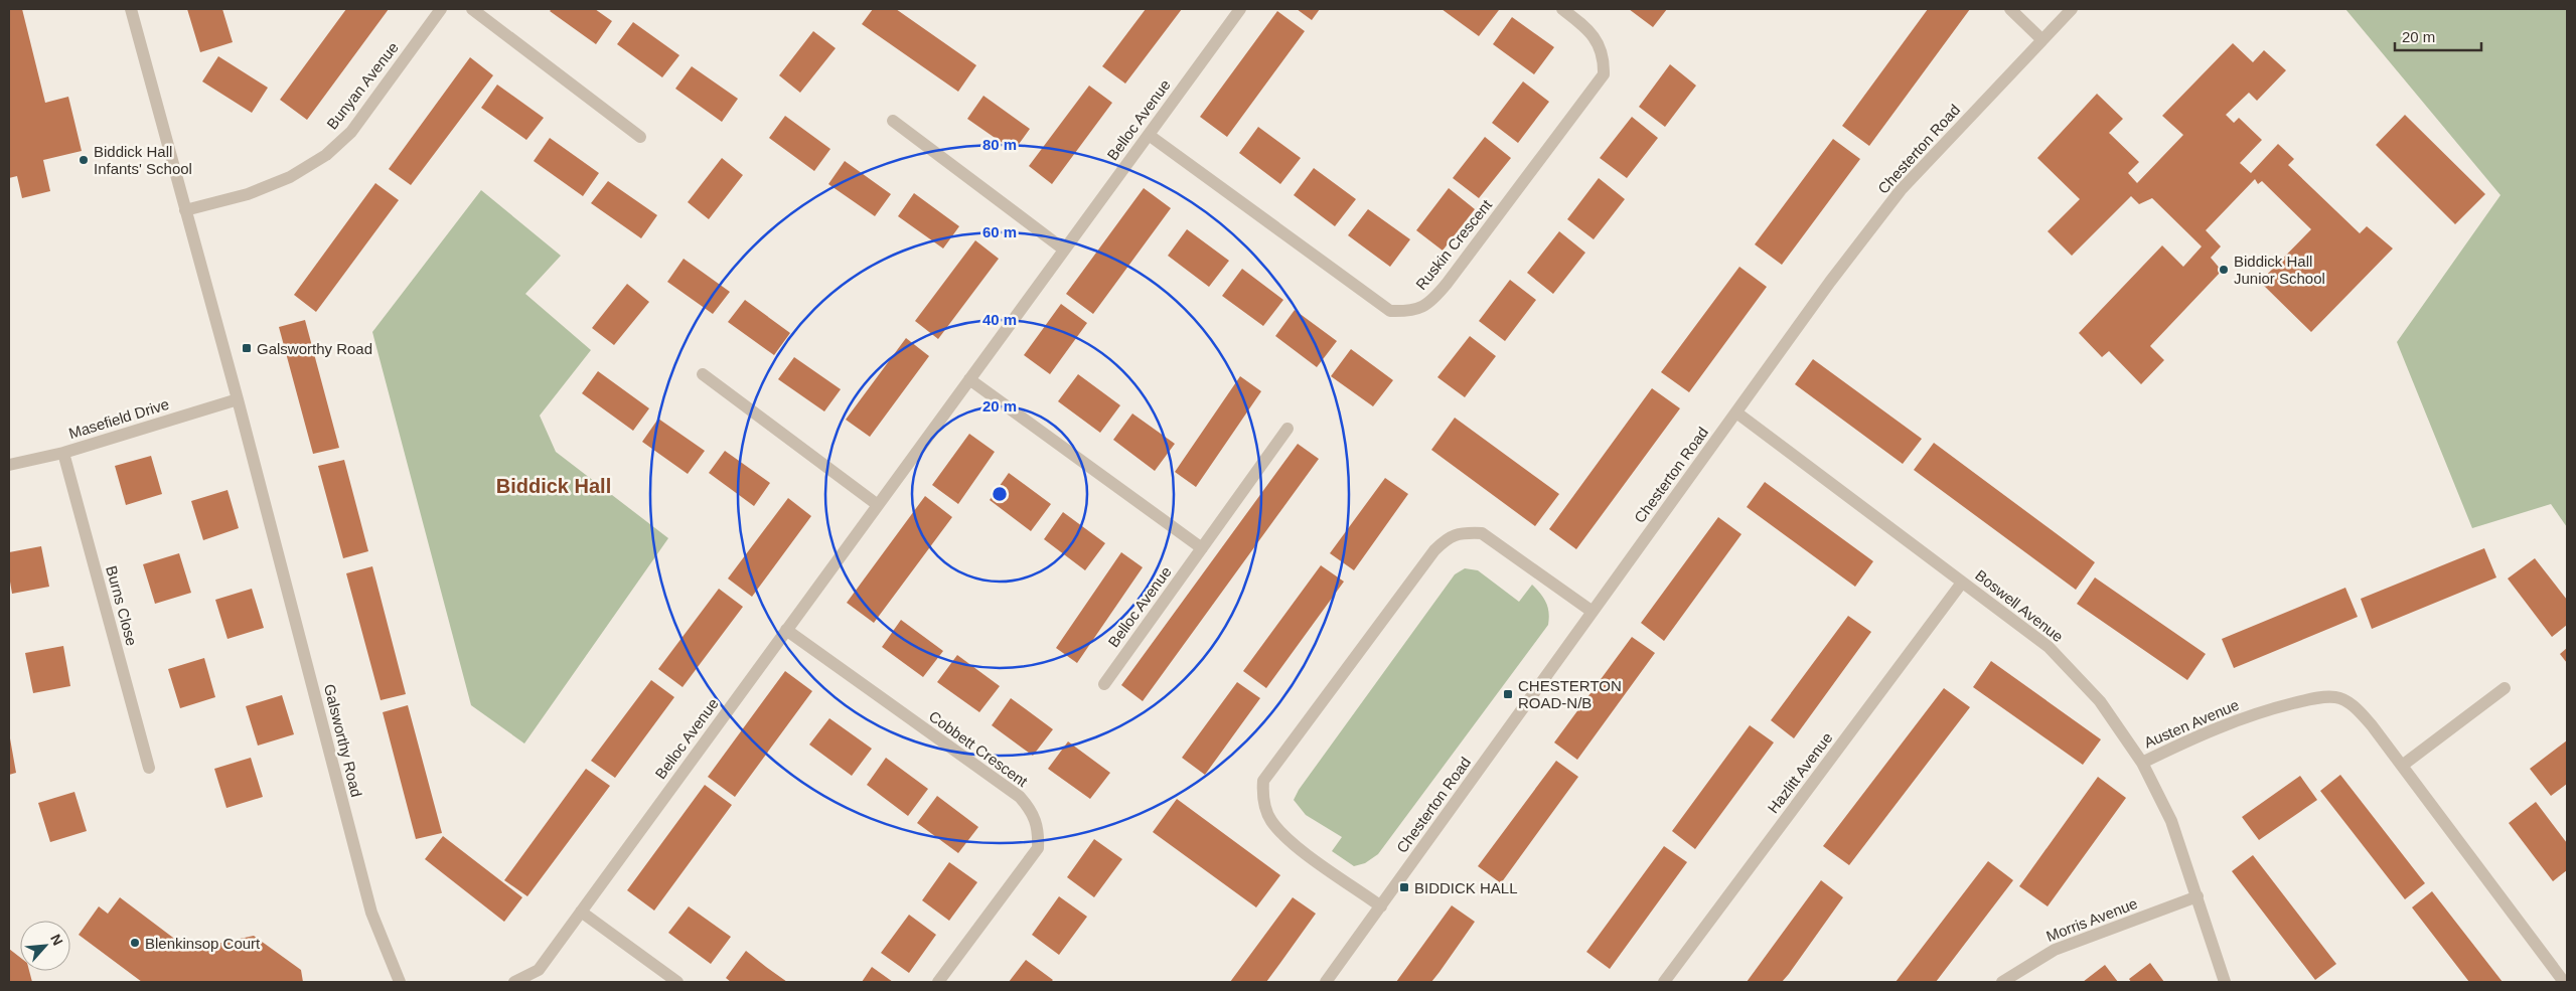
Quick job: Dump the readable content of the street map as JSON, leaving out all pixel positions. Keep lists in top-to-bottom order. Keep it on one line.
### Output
{"streets":{"street":["Bunyan Avenue","Belloc Avenue","Chesterton Road","Ruskin Crescent","Masefield Drive","Burns Close","Boswell Avenue","Austen Avenue","Galsworthy Road","Cobbett Crescent","Hazlitt Avenue","Morris Avenue"]},"crossings":[["Bunyan Avenue","Galsworthy Road"],["Belloc Avenue","Ruskin Crescent"],["Belloc Avenue","Cobbett Crescent"],["Chesterton Road","Boswell Avenue"],["Masefield Drive","Burns Close"],["Masefield Drive","Galsworthy Road"],["Boswell Avenue","Austen Avenue"],["Boswell Avenue","Hazlitt Avenue"],["Boswell Avenue","Morris Avenue"]],"districts":["Biddick Hall"],"places":{"other":["Biddick Hall Infants' School","Biddick Hall Junior School","Blenkinsop Court"],"transit":["Galsworthy Road","CHESTERTON ROAD-N/B","BIDDICK HALL"]},"scale_bar":"20 m","north":"top right","rings":["80 m","60 m","40 m","20 m"]}
